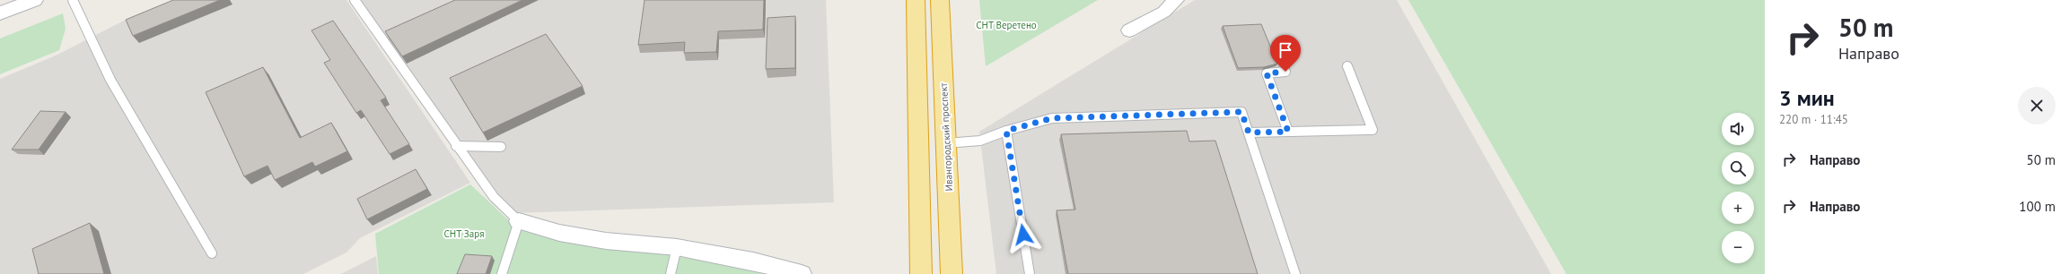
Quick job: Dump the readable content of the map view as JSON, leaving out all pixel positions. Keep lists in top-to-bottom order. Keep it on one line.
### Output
{"streets":{"highway":["Ивангородский проспект"]},"parks":["СНТ Веретено","СНТ Заря"],"page":{"turn":["50 m","Направо"],"heading":["3 мин","220 m · 11:45"],"map_buttons":["+","−"],"list":[{"name":"Направо","value":"50 m"},{"name":"Направо","value":"100 m"}]}}
